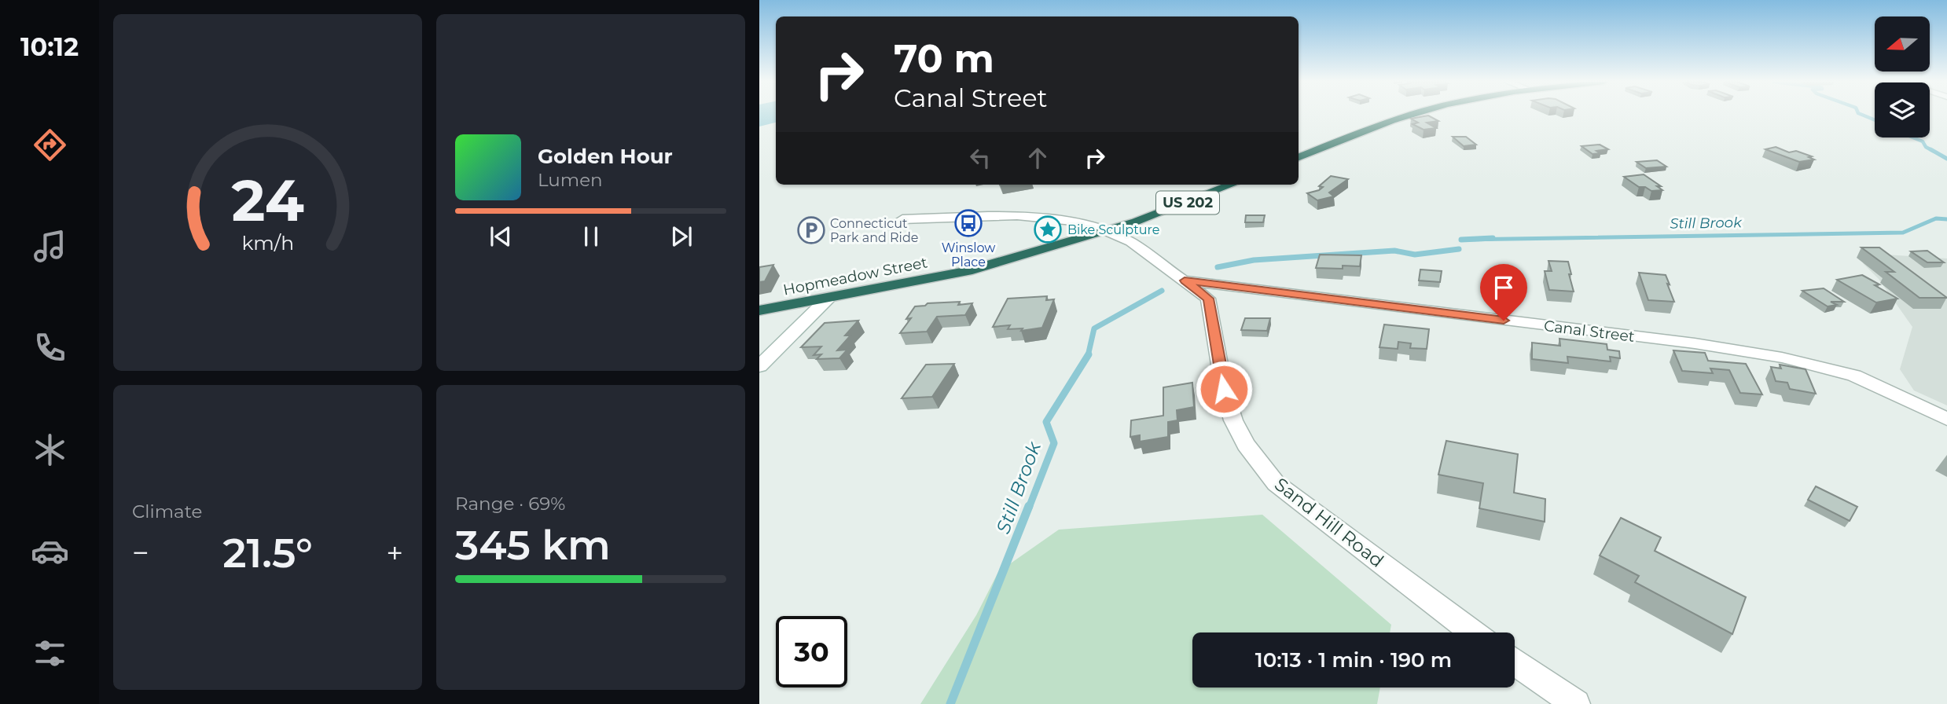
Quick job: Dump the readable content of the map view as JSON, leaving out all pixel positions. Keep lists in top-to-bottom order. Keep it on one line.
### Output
{"streets":{"highway":["US 202","Hopmeadow Street"],"street":["Canal Street","Sand Hill Road"]},"crossings":[["Hopmeadow Street","Canal Street"],["Canal Street","Sand Hill Road"]],"water":["Still Brook"],"places":{"bus stop":["Winslow Place"],"place":["Bike Sculpture"],"parking":["Connecticut Park and Ride"]},"north":"left","page":{"tabs":"10:12","turn":["70 m","Canal Street"],"song":["Golden Hour","Lumen"],"tile":["Climate",["Range · 69%","345 km"]],"heat":["−","21.5°","+"],"limit":"30","trip":"10:13 · 1 min · 190 m","gauge":["24","km/h"]}}
